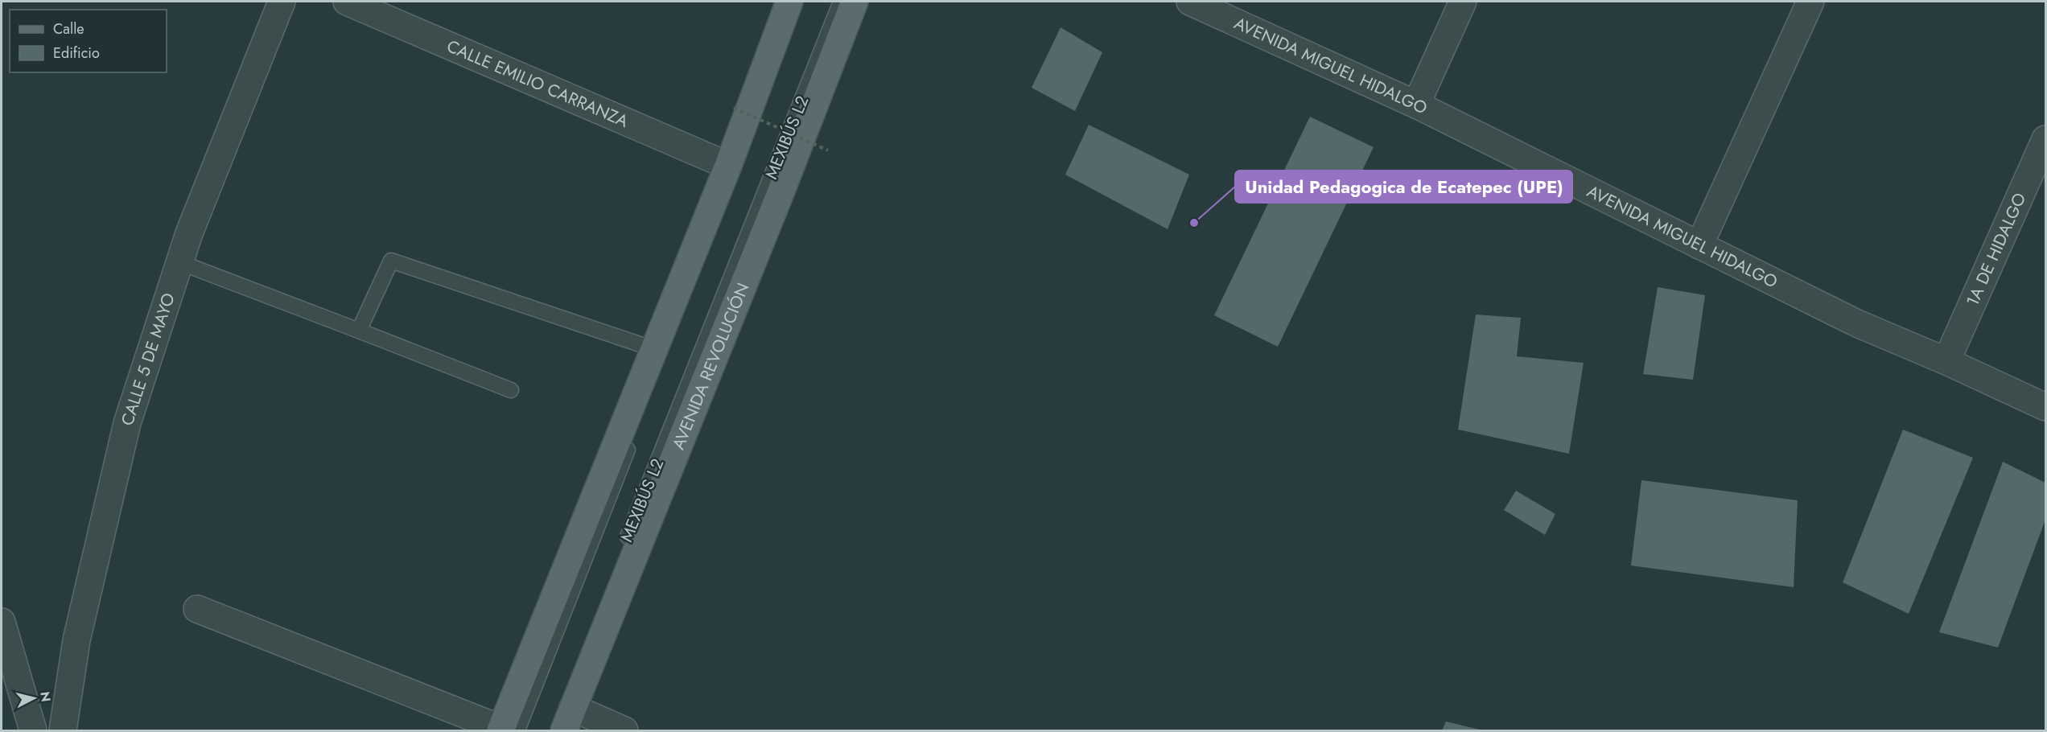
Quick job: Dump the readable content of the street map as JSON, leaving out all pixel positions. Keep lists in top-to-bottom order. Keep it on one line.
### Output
{"streets":{"main road":["AVENIDA REVOLUCIÓN"],"street":["AVENIDA MIGUEL HIDALGO","CALLE EMILIO CARRANZA","1A DE HIDALGO","CALLE 5 DE MAYO"],"lane":["MEXIBÚS L2"]},"crossings":[["AVENIDA MIGUEL HIDALGO","1A DE HIDALGO"]],"places":["Unidad Pedagogica de Ecatepec (UPE)"],"legend":["Calle","Edificio"],"north":"right"}
